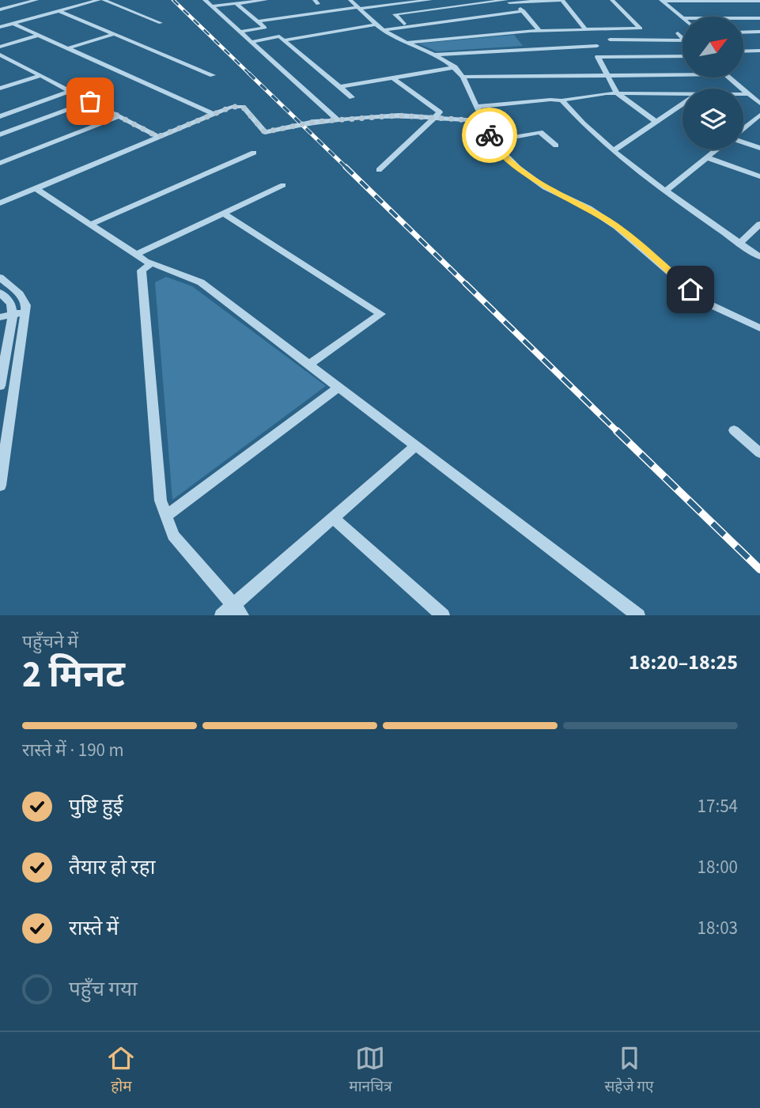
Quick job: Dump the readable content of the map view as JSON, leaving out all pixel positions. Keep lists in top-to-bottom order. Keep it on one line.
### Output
{"north":"top right","page":{"heading":["2 मिनट","पहुँचने में","18:20–18:25"],"bar":"रास्ते में · 190 m","list":[["पुष्टि हुई","17:54"],["तैयार हो रहा","18:00"],["रास्ते में","18:03"],"पहुँच गया"],"tabs":["होम","मानचित्र","सहेजे गए"]}}
